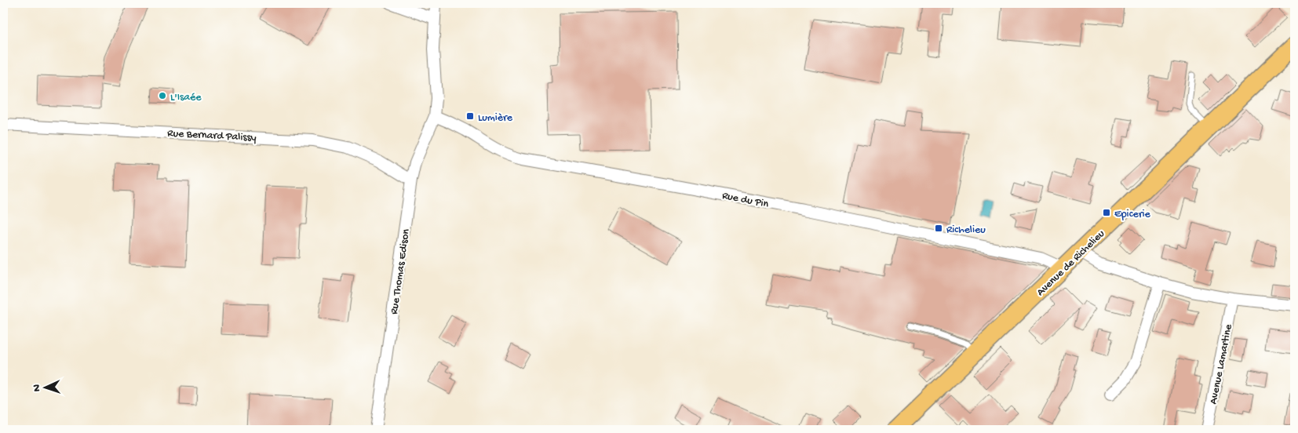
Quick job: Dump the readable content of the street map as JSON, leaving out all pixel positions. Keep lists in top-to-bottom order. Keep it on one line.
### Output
{"streets":{"main road":["Avenue de Richelieu"],"street":["Rue Bernard Palissy","Rue du Pin","Rue Thomas Edison","Avenue Lamartine"]},"crossings":[["Rue Bernard Palissy","Rue Thomas Edison"],["Rue du Pin","Avenue de Richelieu"],["Rue du Pin","Rue Thomas Edison"]],"places":{"other":["L'Isaée"],"transit":["Lumière","Epicerie","Richelieu"]},"north":"left"}
